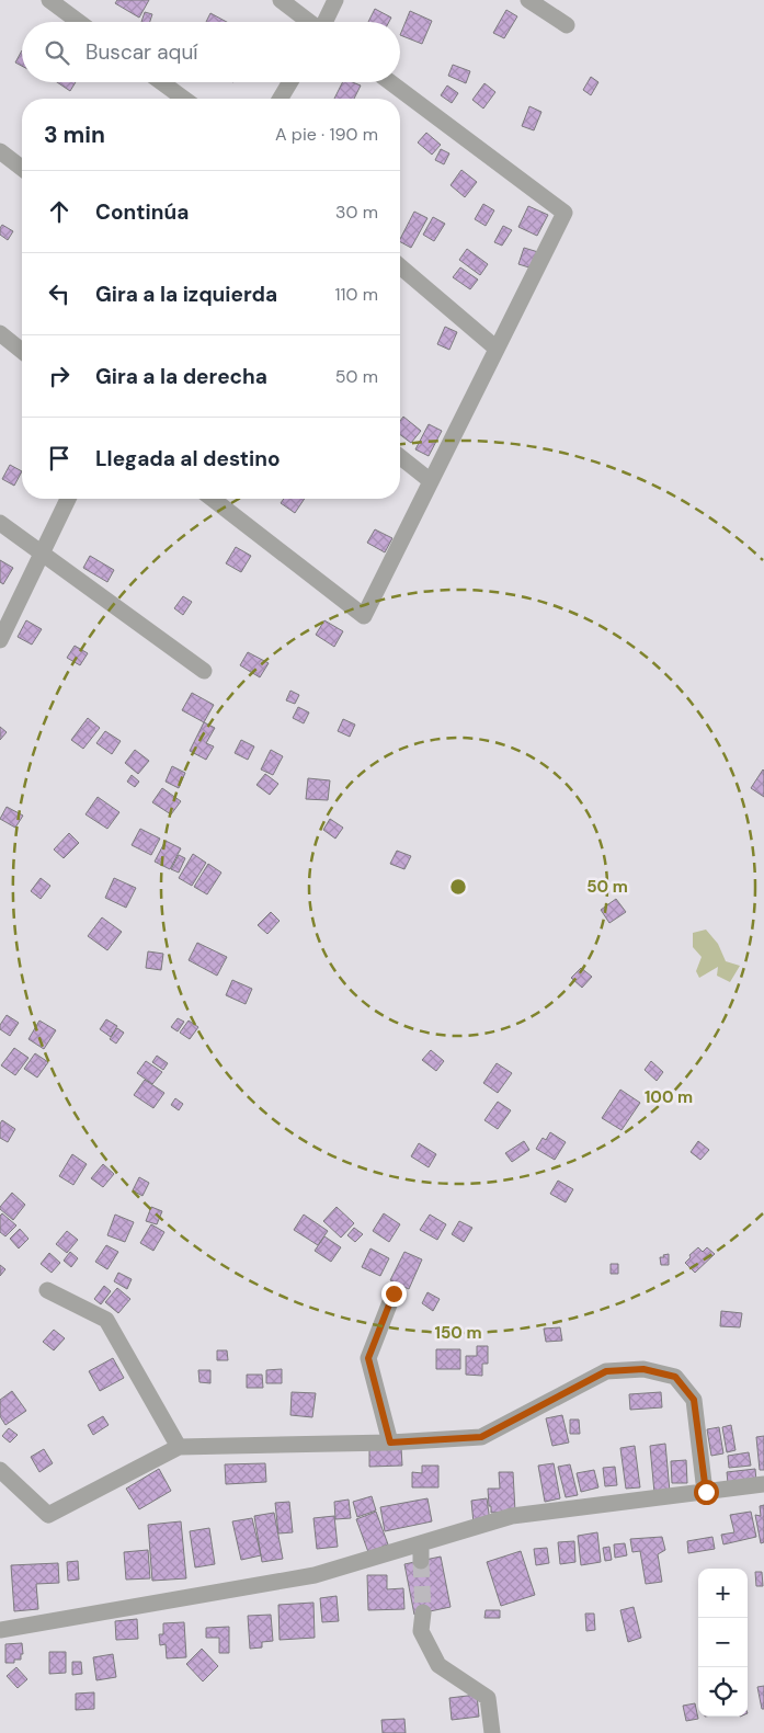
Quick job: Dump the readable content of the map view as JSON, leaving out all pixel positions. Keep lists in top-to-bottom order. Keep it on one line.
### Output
{"page":{"search":"Buscar aquí","heading":["3 min","A pie · 190 m"],"list":[["Continúa","30 m"],["Gira a la izquierda","110 m"],["Gira a la derecha","50 m"],"Llegada al destino"],"map_buttons":["+","−"]},"rings":["50 m","100 m","150 m"]}
